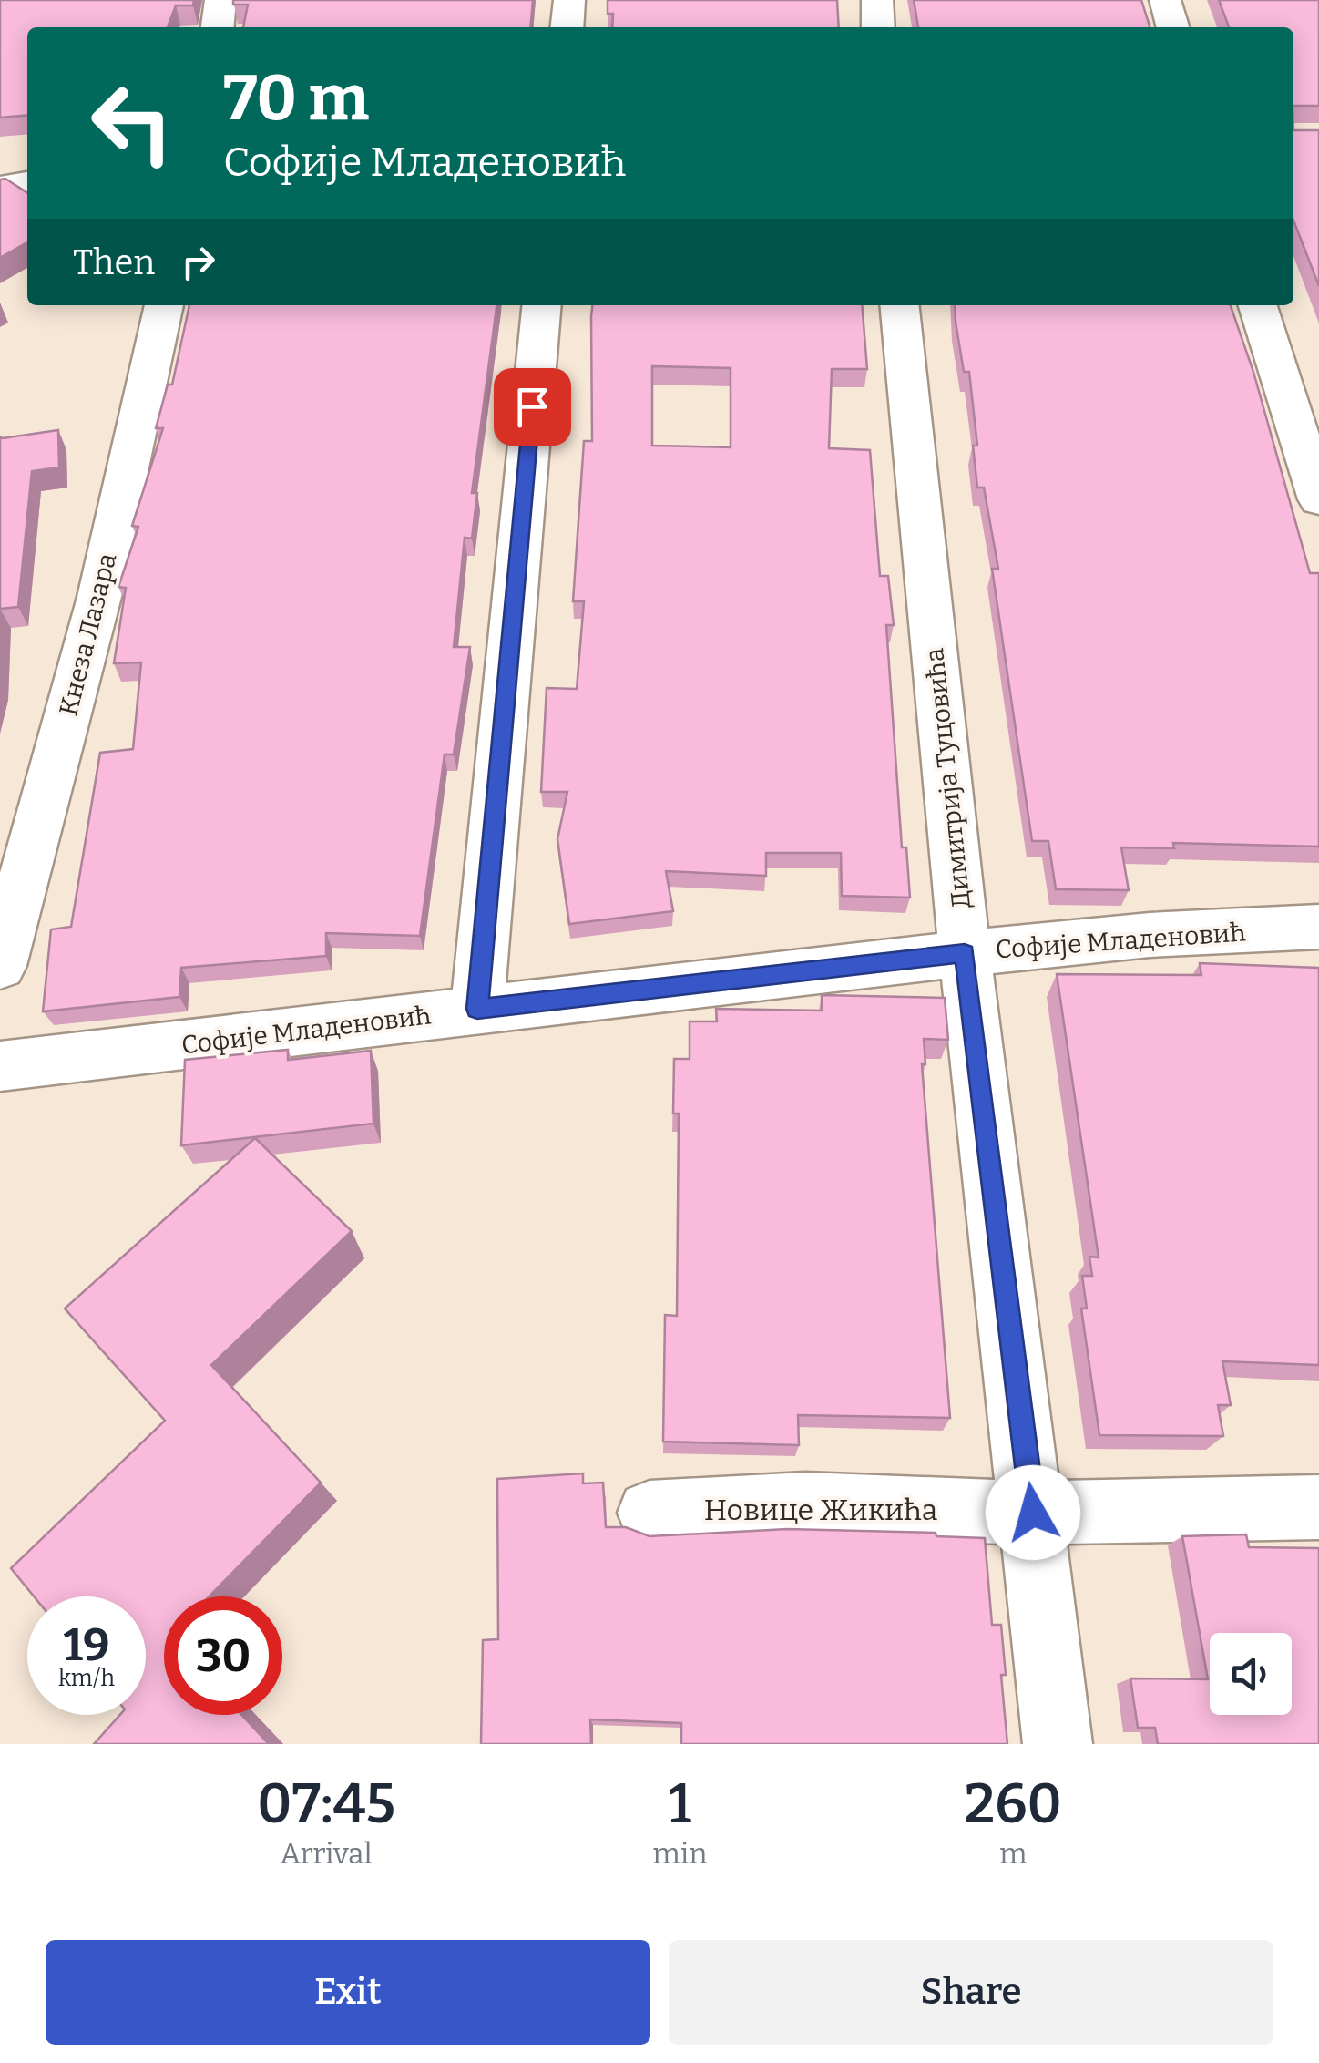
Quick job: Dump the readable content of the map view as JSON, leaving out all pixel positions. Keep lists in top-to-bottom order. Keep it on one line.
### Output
{"streets":{"street":["Кнеза Лазара","Димитрија Туцовића","Софије Младеновић","Новице Жикића"]},"crossings":[["Димитрија Туцовића","Софије Младеновић"],["Димитрија Туцовића","Новице Жикића"]],"page":{"turn":["70 m","Софије Младеновић"],"then":"Then","speed":"19 km/h","limit":"30","eta":["07:45","Arrival","1","min","260","m"],"buttons":["Exit","Share"]}}
